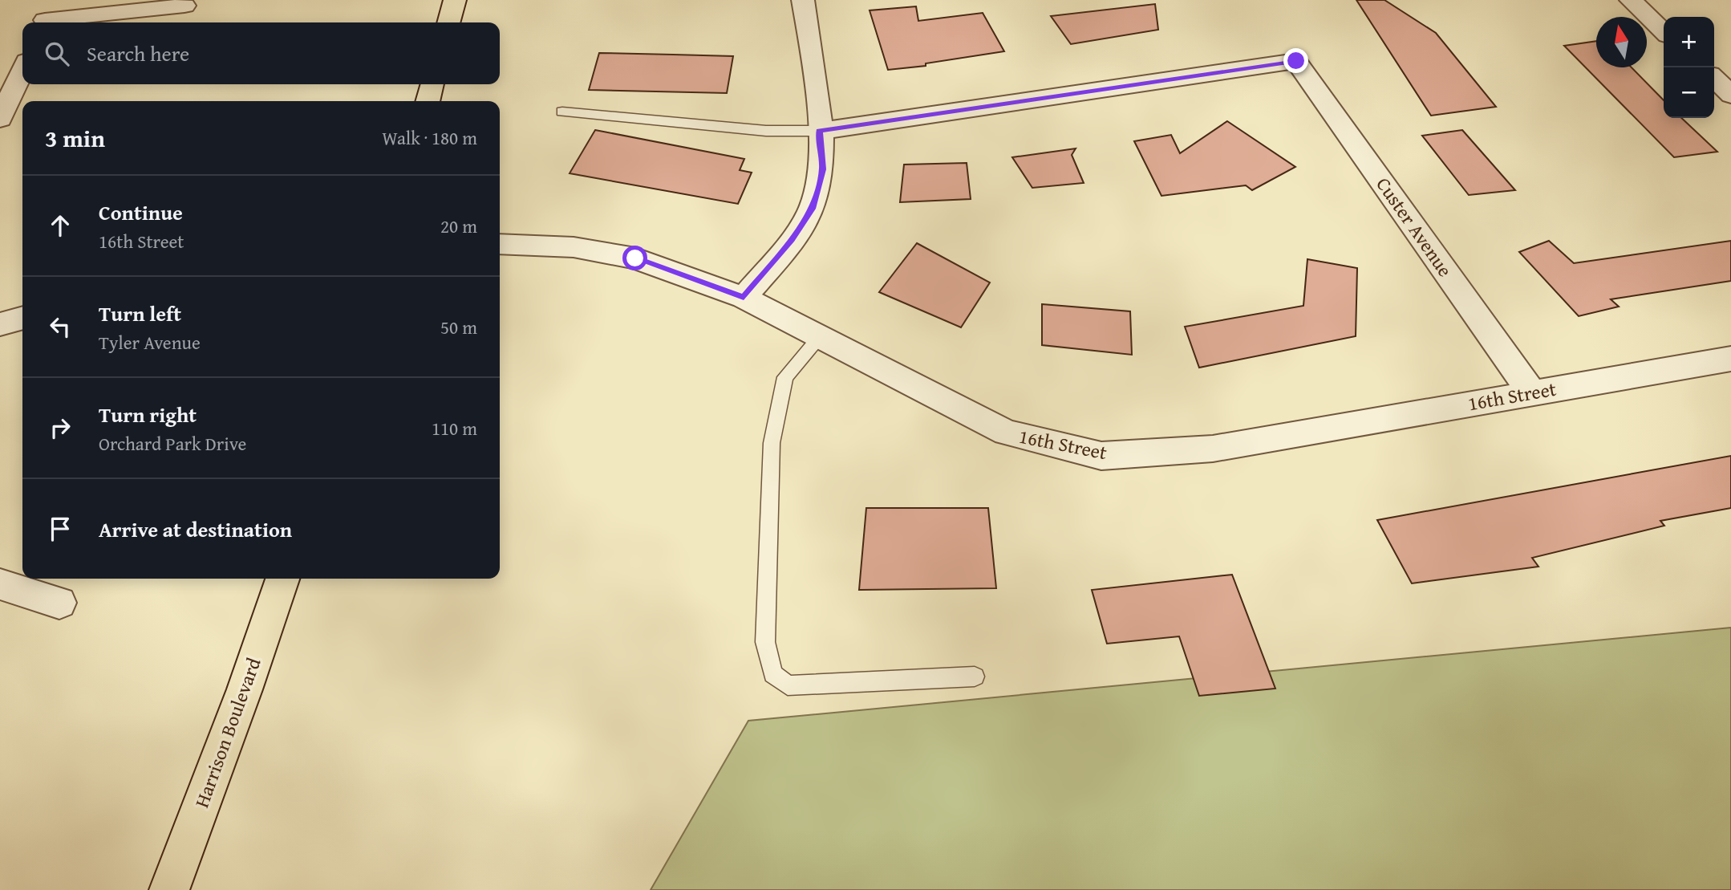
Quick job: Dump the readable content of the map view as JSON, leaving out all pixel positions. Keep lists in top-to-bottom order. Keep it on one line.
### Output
{"streets":{"main road":["Harrison Boulevard"],"street":["Custer Avenue","16th Street"]},"crossings":[["Custer Avenue","16th Street"]],"north":"top","page":{"map_buttons":["+","−"],"search":"Search here","heading":["3 min","Walk · 180 m"],"list":[["Continue","16th Street","20 m"],["Turn left","Tyler Avenue","50 m"],["Turn right","Orchard Park Drive","110 m"],"Arrive at destination"]}}
